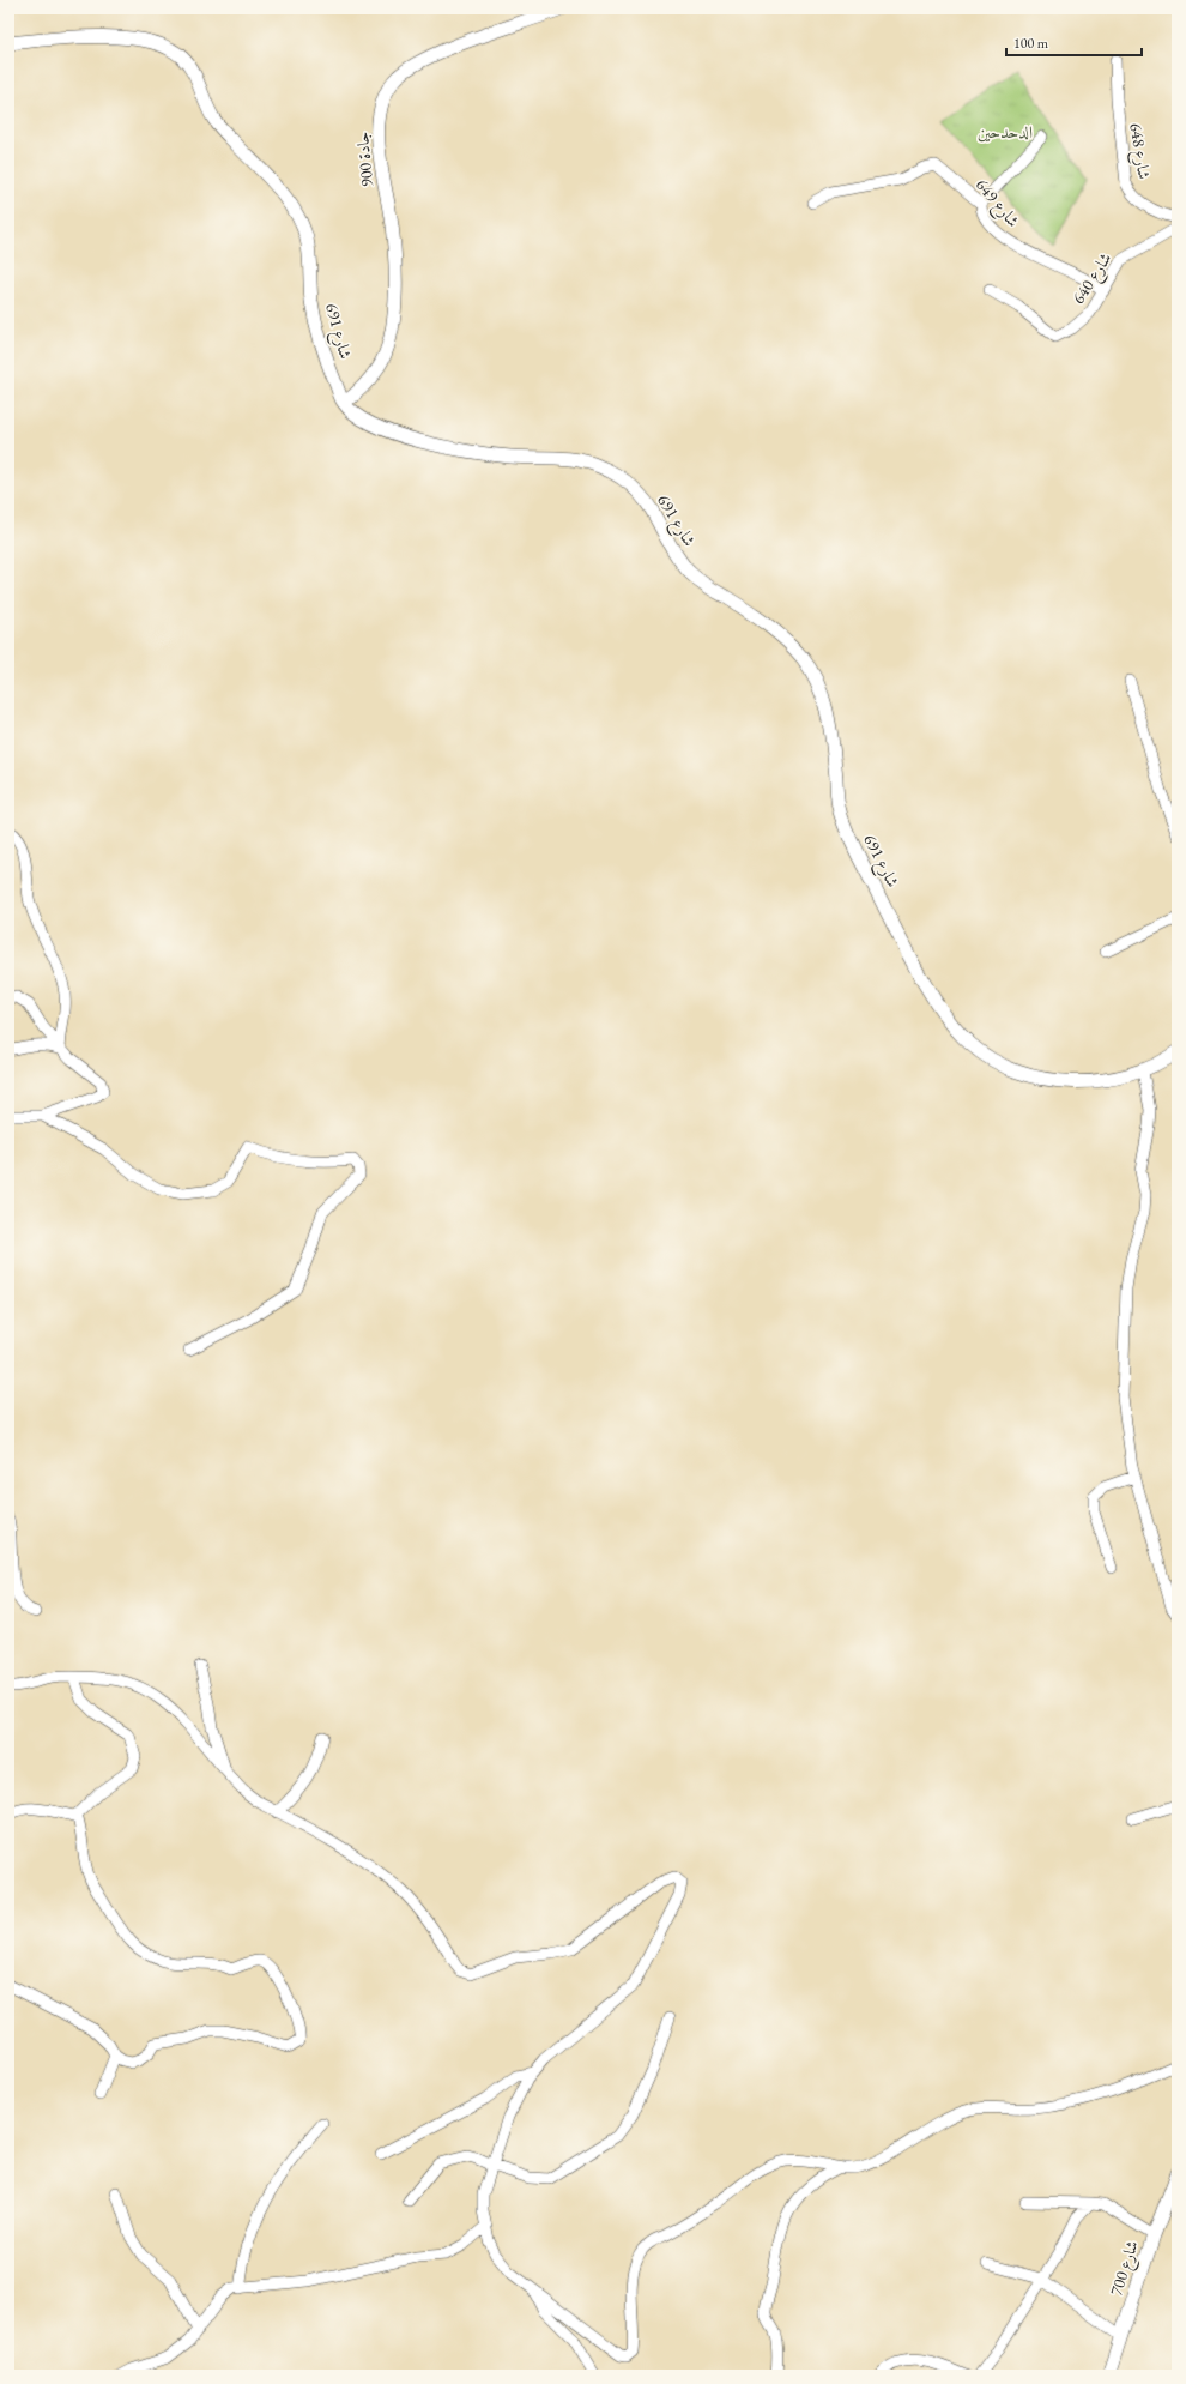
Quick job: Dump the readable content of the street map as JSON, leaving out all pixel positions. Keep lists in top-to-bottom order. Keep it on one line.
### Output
{"streets":{"main road":["جادة 900","شارع 691","شارع 700"],"street":["شارع 648","شارع 649","شارع 640"]},"crossings":[["جادة 900","شارع 691"],["شارع 649","شارع 640"]],"parks":["الدحدحين"],"scale_bar":"100 m"}
